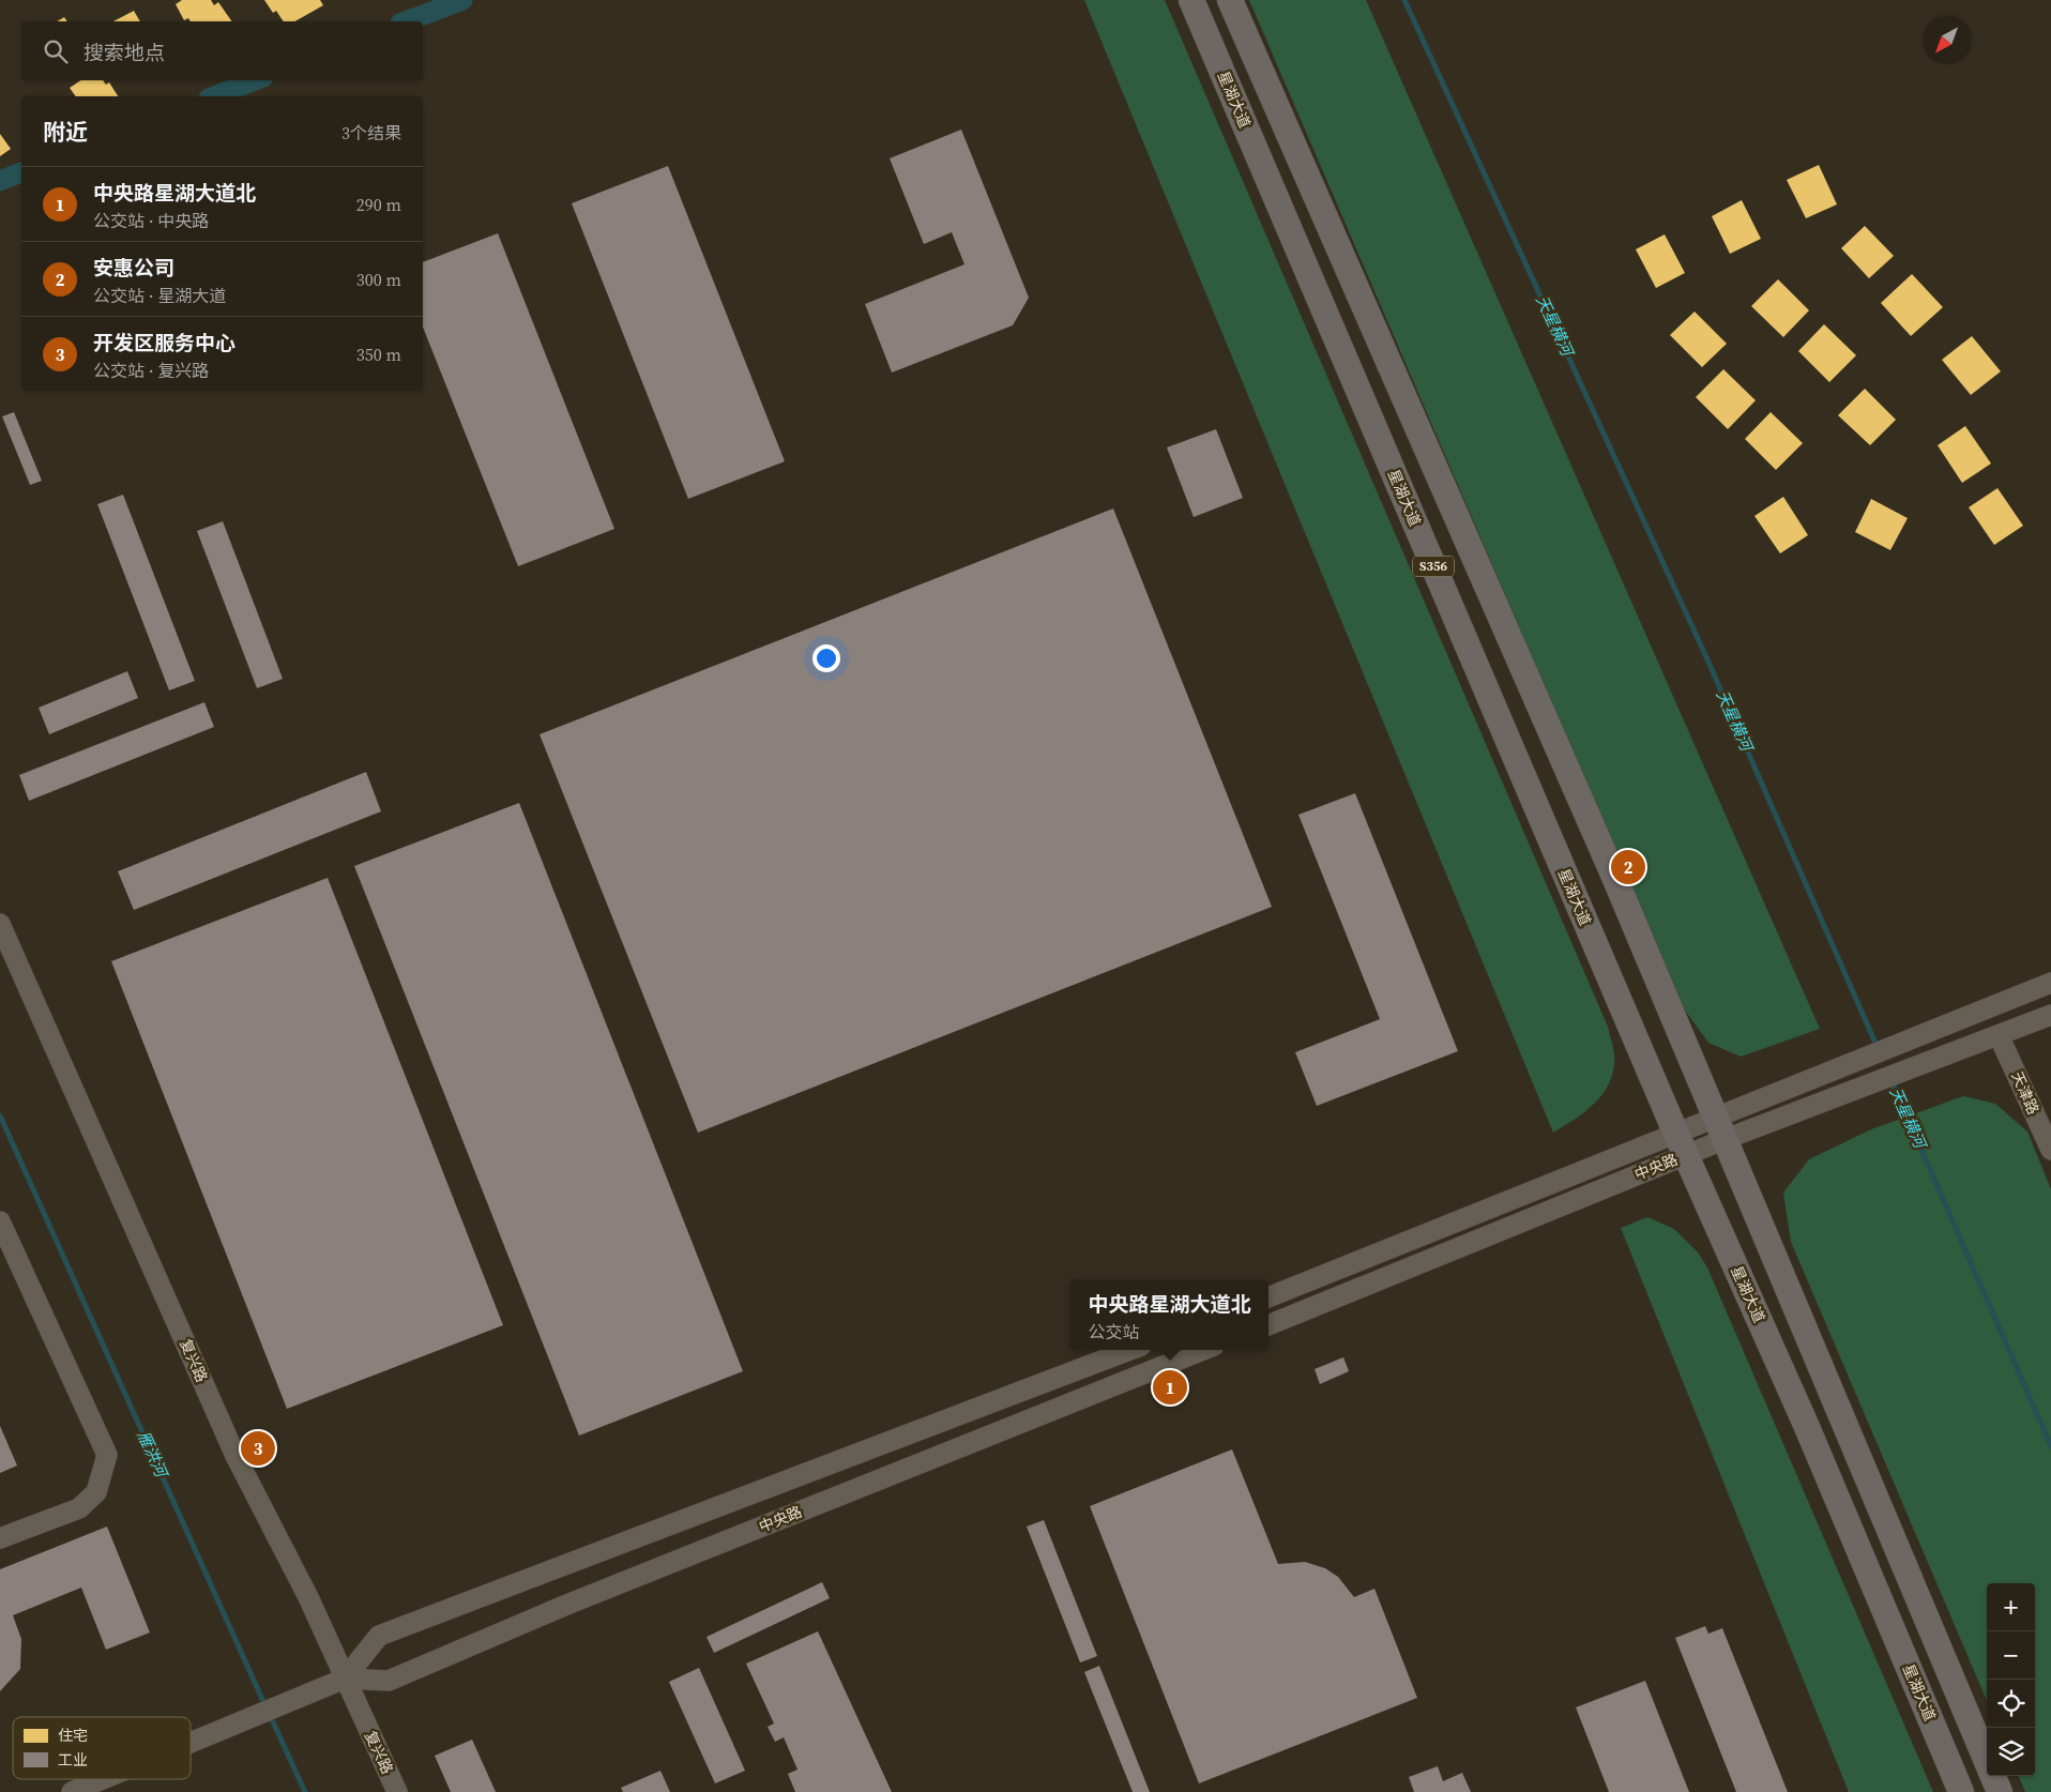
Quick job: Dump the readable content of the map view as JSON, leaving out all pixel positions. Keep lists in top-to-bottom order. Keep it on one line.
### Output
{"streets":{"main road":["星湖大道","S356"],"street":["天津路","中央路","复兴路"]},"crossings":[["星湖大道","中央路"],["S356","中央路"],["天津路","中央路"],["中央路","复兴路"]],"water":["天星横河","雁洪河"],"legend":["住宅","工业"],"north":"bottom left","page":{"search":"搜索地点","heading":["附近","3个结果"],"list":[{"mark":"1","name":"中央路星湖大道北","note":"公交站 · 中央路","value":"290 m"},{"mark":"2","name":"安惠公司","note":"公交站 · 星湖大道","value":"300 m"},{"mark":"3","name":"开发区服务中心","note":"公交站 · 复兴路","value":"350 m"}],"pins":["2","1","3"],"popup":["中央路星湖大道北","公交站"],"map_buttons":["+","−"]}}
